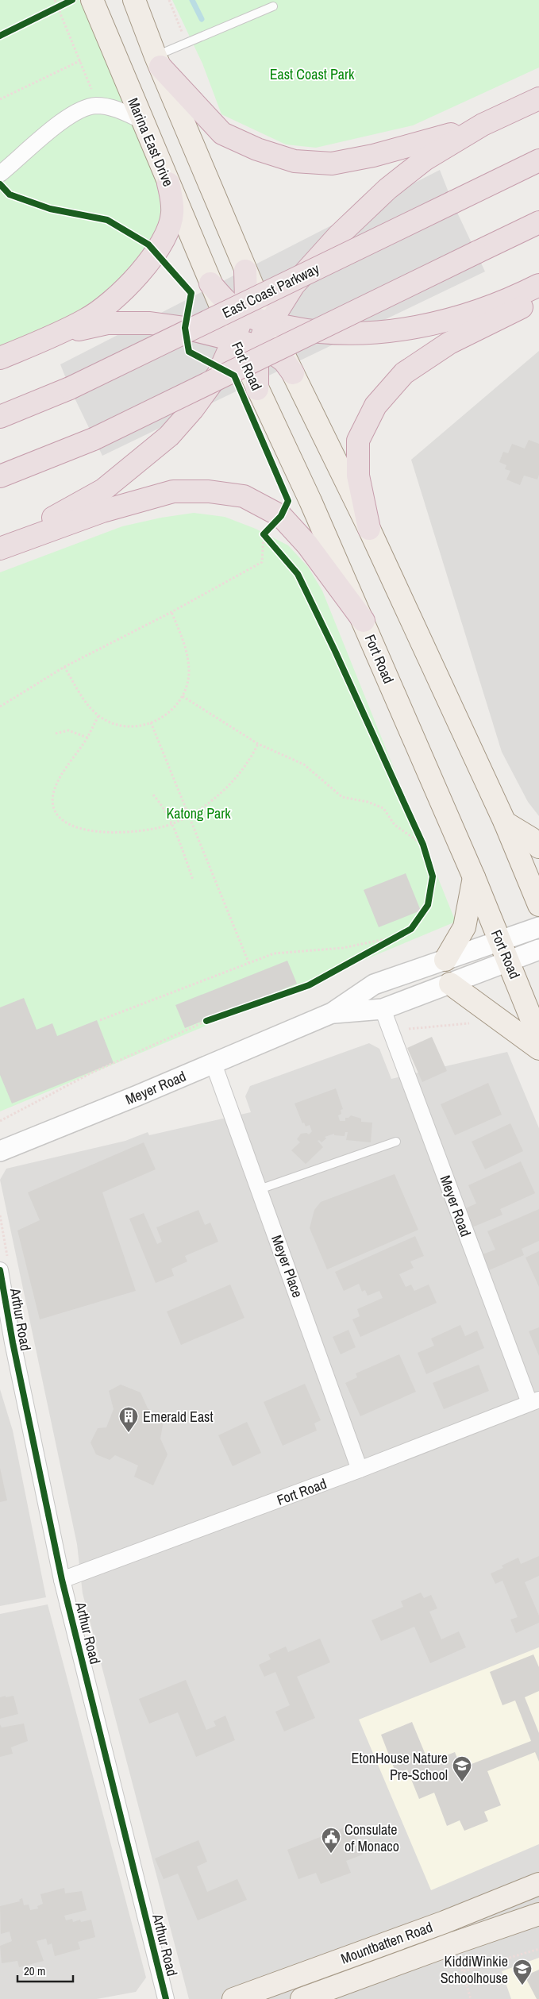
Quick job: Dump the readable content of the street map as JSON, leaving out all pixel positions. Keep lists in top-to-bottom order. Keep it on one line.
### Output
{"streets":{"highway":["East Coast Parkway"],"main road":["Marina East Drive","Fort Road","Mountbatten Road"],"street":["Meyer Road","Meyer Place","Arthur Road"]},"crossings":[["Marina East Drive","Fort Road"],["Fort Road","Meyer Road"],["Fort Road","Meyer Place"],["Fort Road","Arthur Road"],["Meyer Road","Meyer Place"]],"parks":["East Coast Park","Katong Park"],"places":{"building":["Emerald East"],"school or university":["EtonHouse Nature Pre-School","KiddiWinkie Schoolhouse"],"public building":["Consulate of Monaco"]},"scale_bar":"20 m"}
